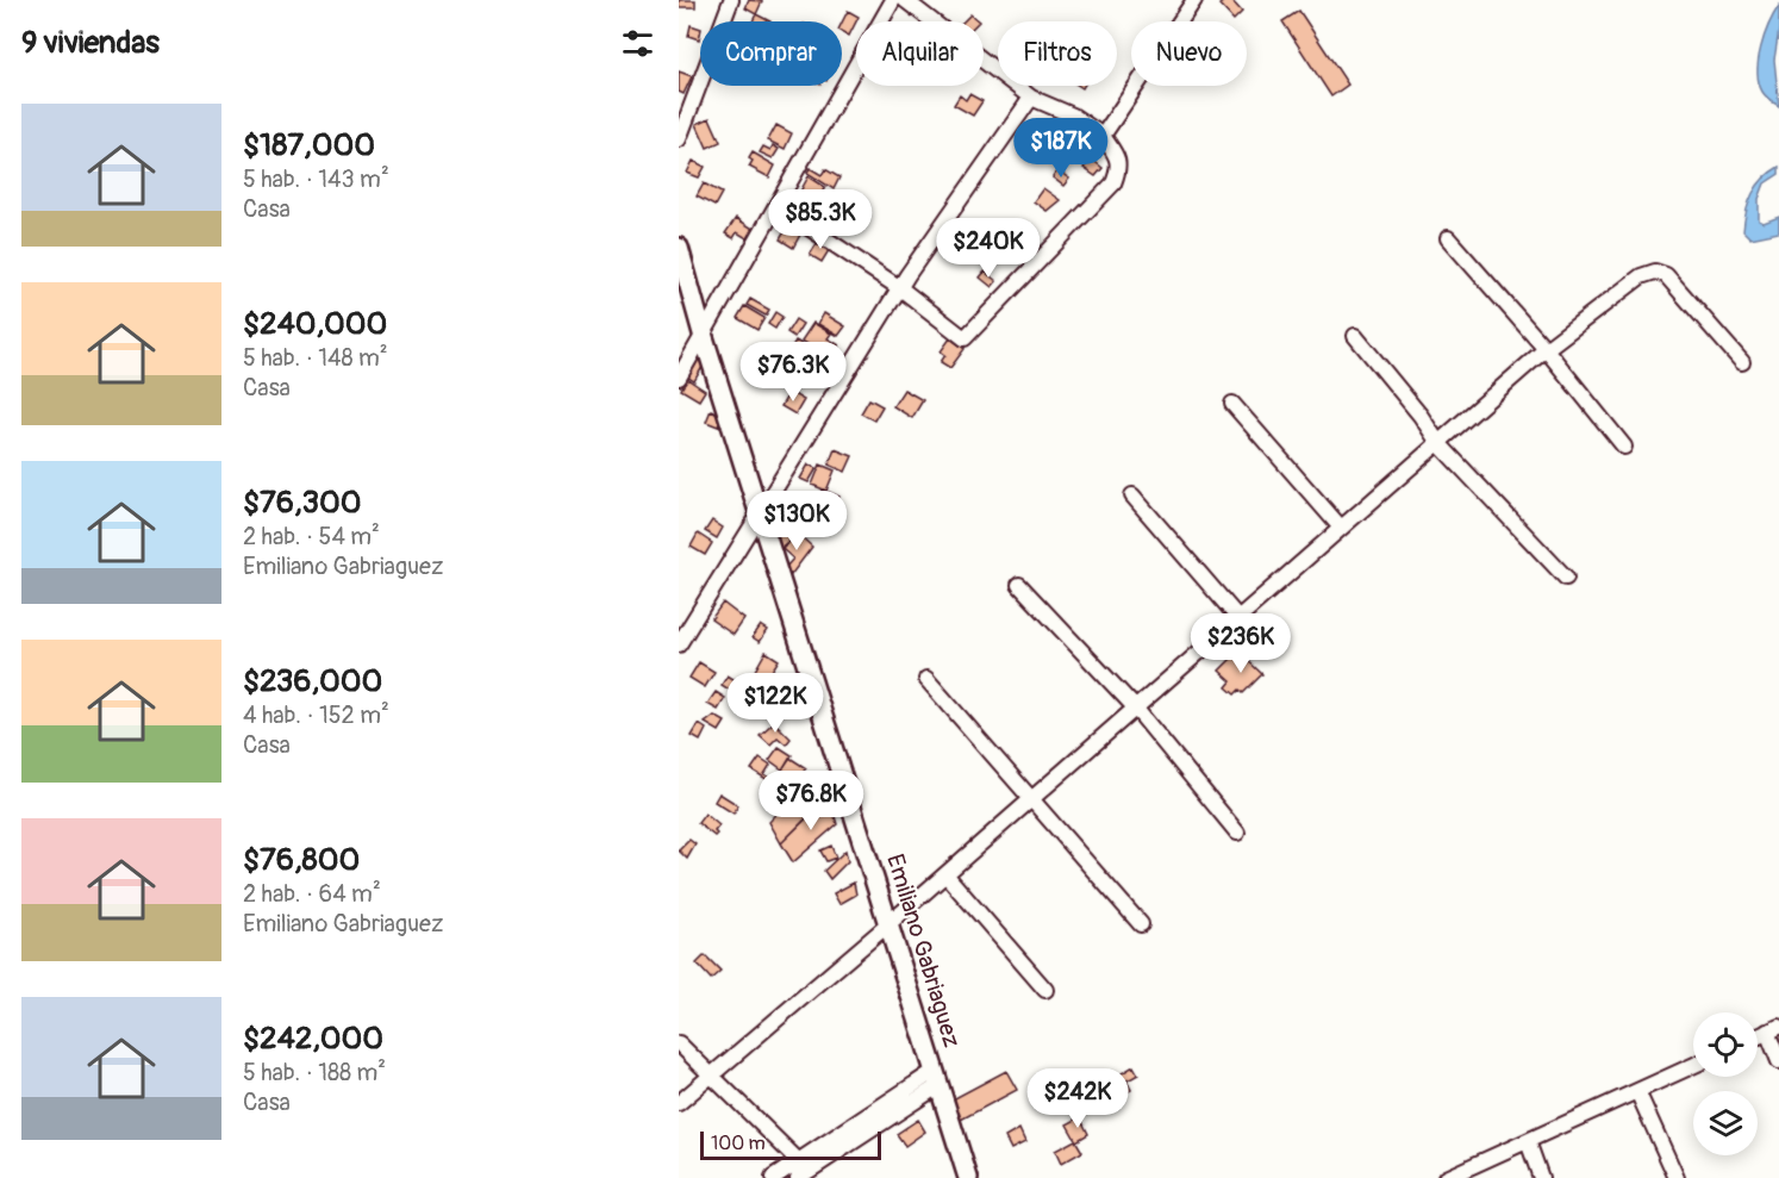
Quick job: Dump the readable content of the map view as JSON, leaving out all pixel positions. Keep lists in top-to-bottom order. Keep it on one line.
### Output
{"streets":{"main road":["Emiliano Gabriaguez"]},"scale_bar":"100 m","page":{"heading":"9 viviendas","chip":["Comprar","Alquilar","Filtros","Nuevo"],"list":[{"name":"$187,000","note":"5 hab. · 143 m² · Casa"},{"name":"$240,000","note":"5 hab. · 148 m² · Casa"},{"name":"$76,300","note":"2 hab. · 54 m² · Emiliano Gabriaguez"},{"name":"$236,000","note":"4 hab. · 152 m² · Casa"},{"name":"$76,800","note":"2 hab. · 64 m² · Emiliano Gabriaguez"},{"name":"$242,000","note":"5 hab. · 188 m² · Casa"}],"price":["$187K","$85.3K","$240K","$76.3K","$130K","$236K","$122K","$76.8K","$242K"],"scale":"100 m"}}
